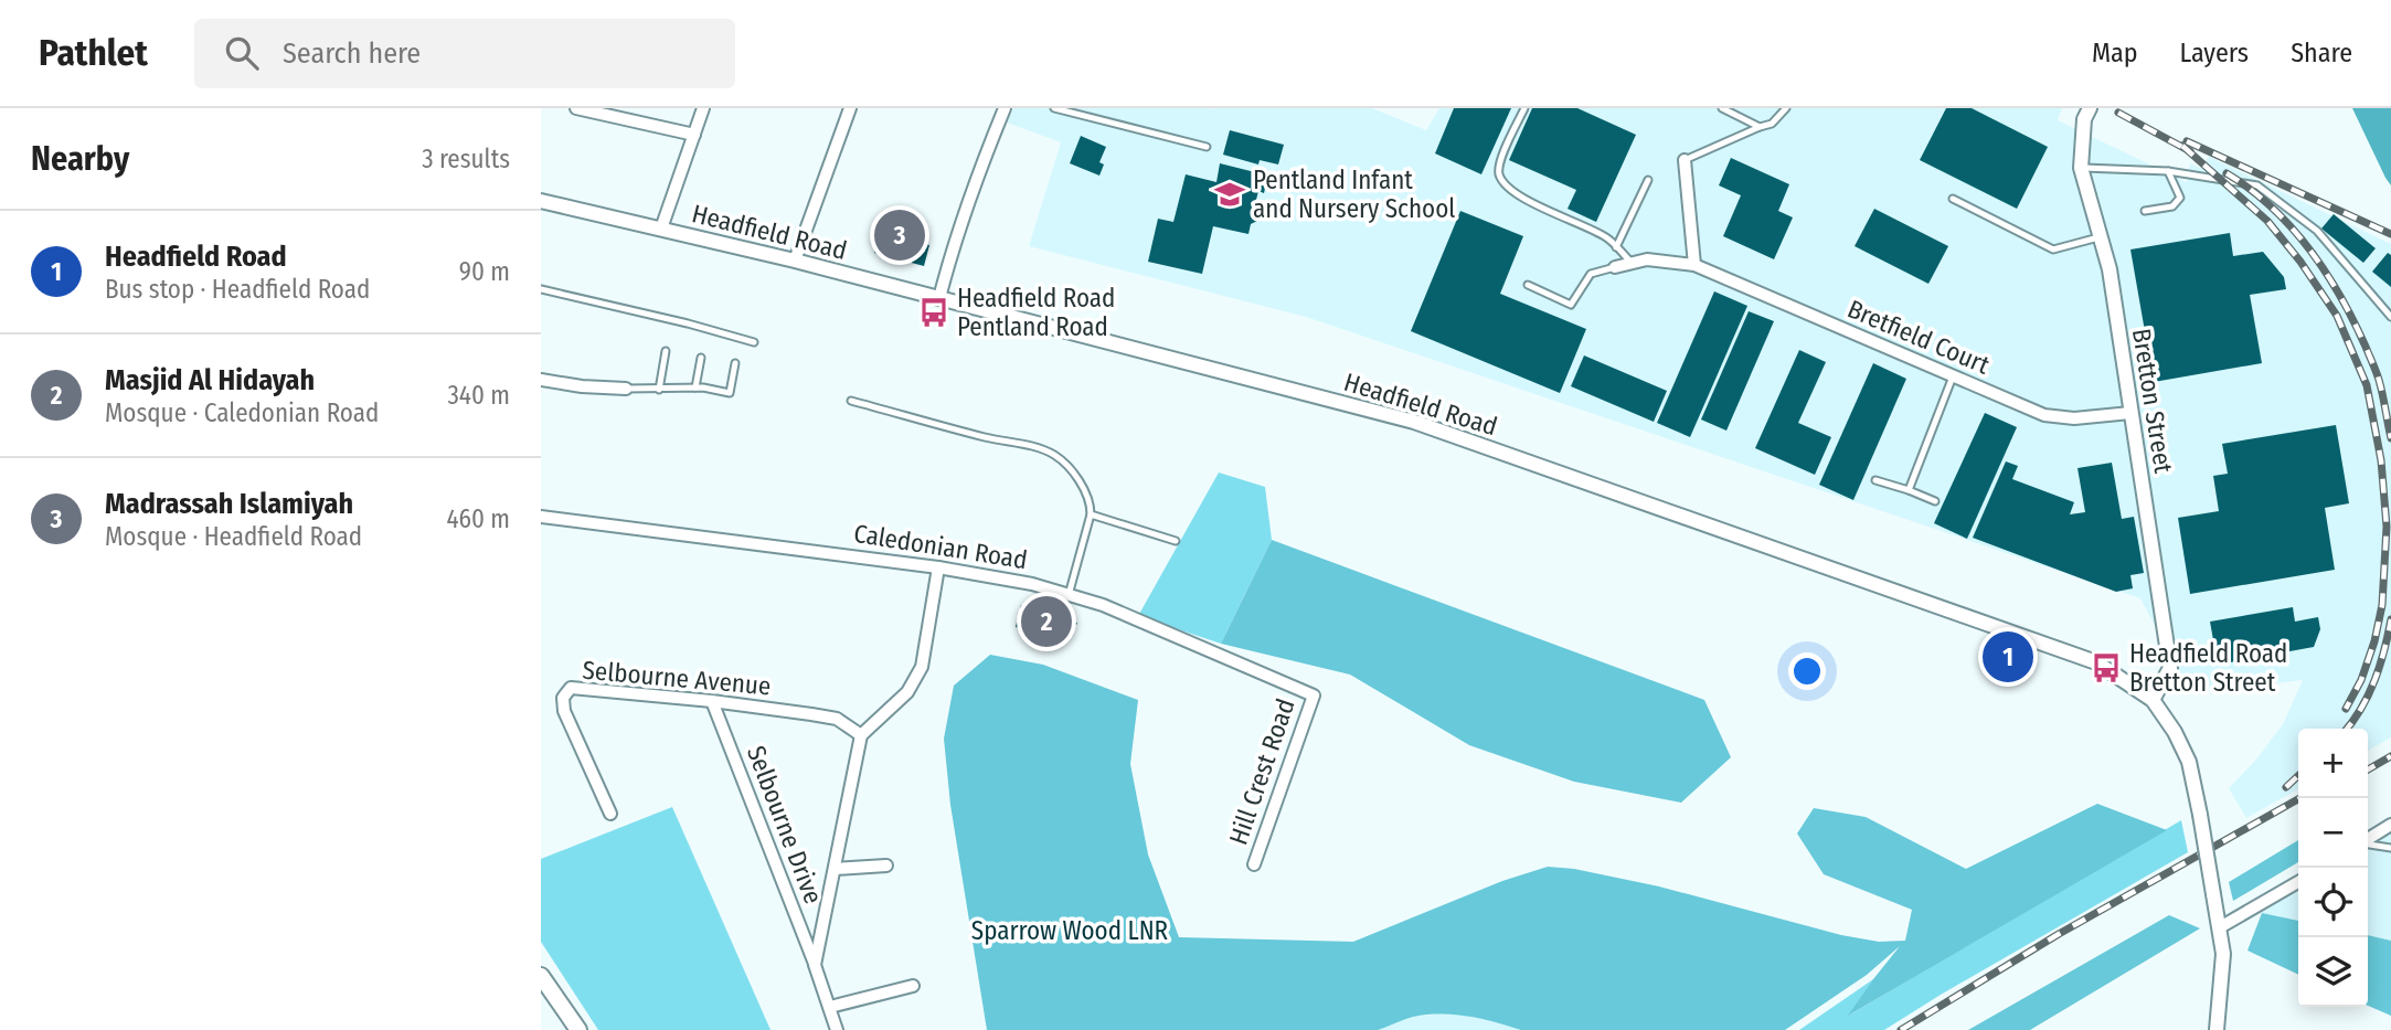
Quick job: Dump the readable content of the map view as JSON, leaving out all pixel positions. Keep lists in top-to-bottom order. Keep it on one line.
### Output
{"streets":{"street":["Headfield Road","Bretfield Court","Bretton Street","Caledonian Road","Selbourne Avenue","Hill Crest Road","Selbourne Drive"]},"crossings":[["Headfield Road","Bretton Street"],["Bretfield Court","Bretton Street"],["Caledonian Road","Hill Crest Road"],["Selbourne Avenue","Selbourne Drive"]],"parks":["Sparrow Wood LNR"],"places":{"school or university":["Pentland Infant and Nursery School"],"bus stop":["Headfield Road Pentland Road","Headfield Road Bretton Street"]},"page":{"header":"Pathlet","search":"Search here","nav":["Map","Layers","Share"],"heading":["Nearby","3 results"],"pins":["3","2","1"],"list":[{"mark":"1","name":"Headfield Road","note":"Bus stop · Headfield Road","value":"90 m"},{"mark":"2","name":"Masjid Al Hidayah","note":"Mosque · Caledonian Road","value":"340 m"},{"mark":"3","name":"Madrassah Islamiyah","note":"Mosque · Headfield Road","value":"460 m"}],"map_buttons":["+","−"]}}
